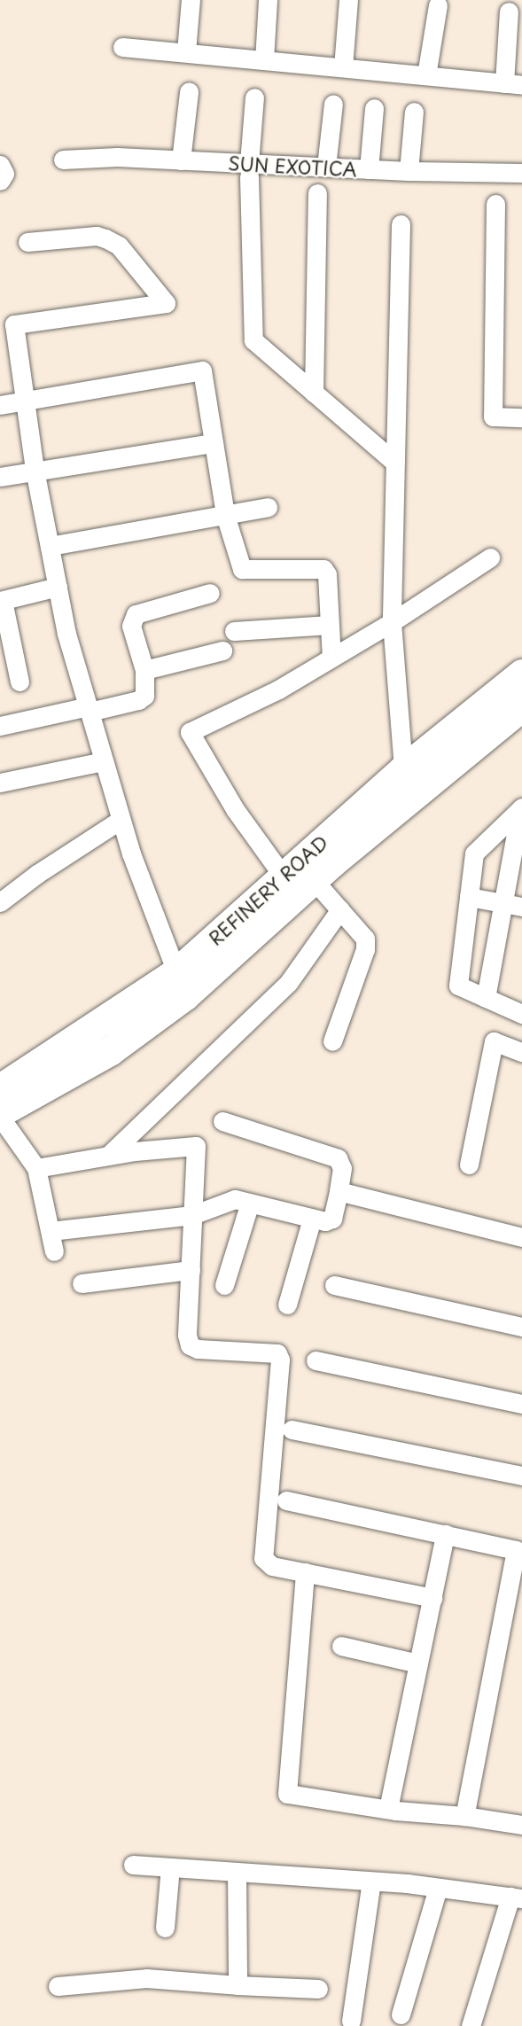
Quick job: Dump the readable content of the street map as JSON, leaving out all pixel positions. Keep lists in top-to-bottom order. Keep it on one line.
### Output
{"streets":{"main road":["REFINERY ROAD"],"street":["SUN EXOTICA"]}}
